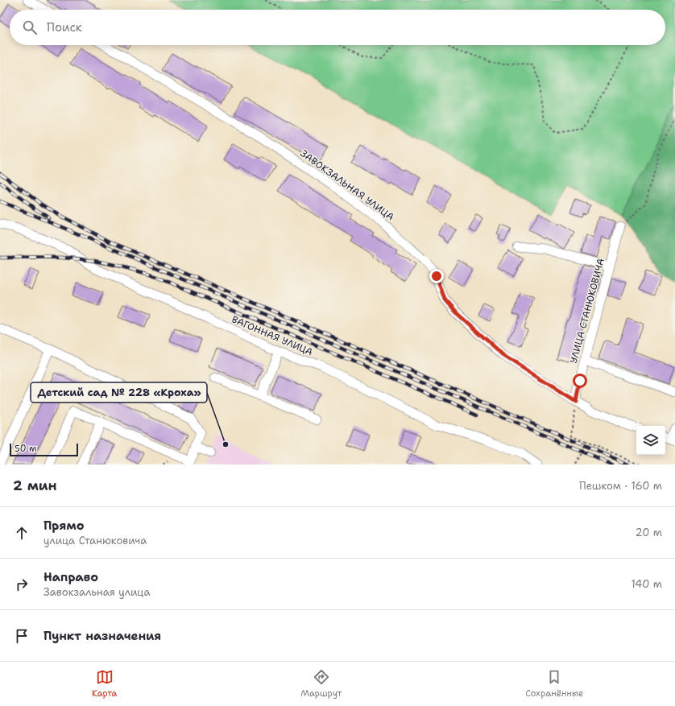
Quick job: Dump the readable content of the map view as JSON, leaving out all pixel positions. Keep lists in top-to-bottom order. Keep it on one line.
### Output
{"streets":{"street":["ЗАВОКЗАЛЬНАЯ УЛИЦА","УЛИЦА СТАНЮКОВИЧА","ВАГОННАЯ УЛИЦА"]},"crossings":[["ЗАВОКЗАЛЬНАЯ УЛИЦА","УЛИЦА СТАНЮКОВИЧА"]],"places":["Детский сад № 228 «Кроха»"],"scale_bar":"50 m","page":{"search":"Поиск","scale":"50 m","heading":["2 мин","Пешком · 160 m"],"list":[["Прямо","улица Станюковича","20 m"],["Направо","Завокзальная улица","140 m"],"Пункт назначения"],"nav":["Карта","Маршрут","Сохранённые"]}}
